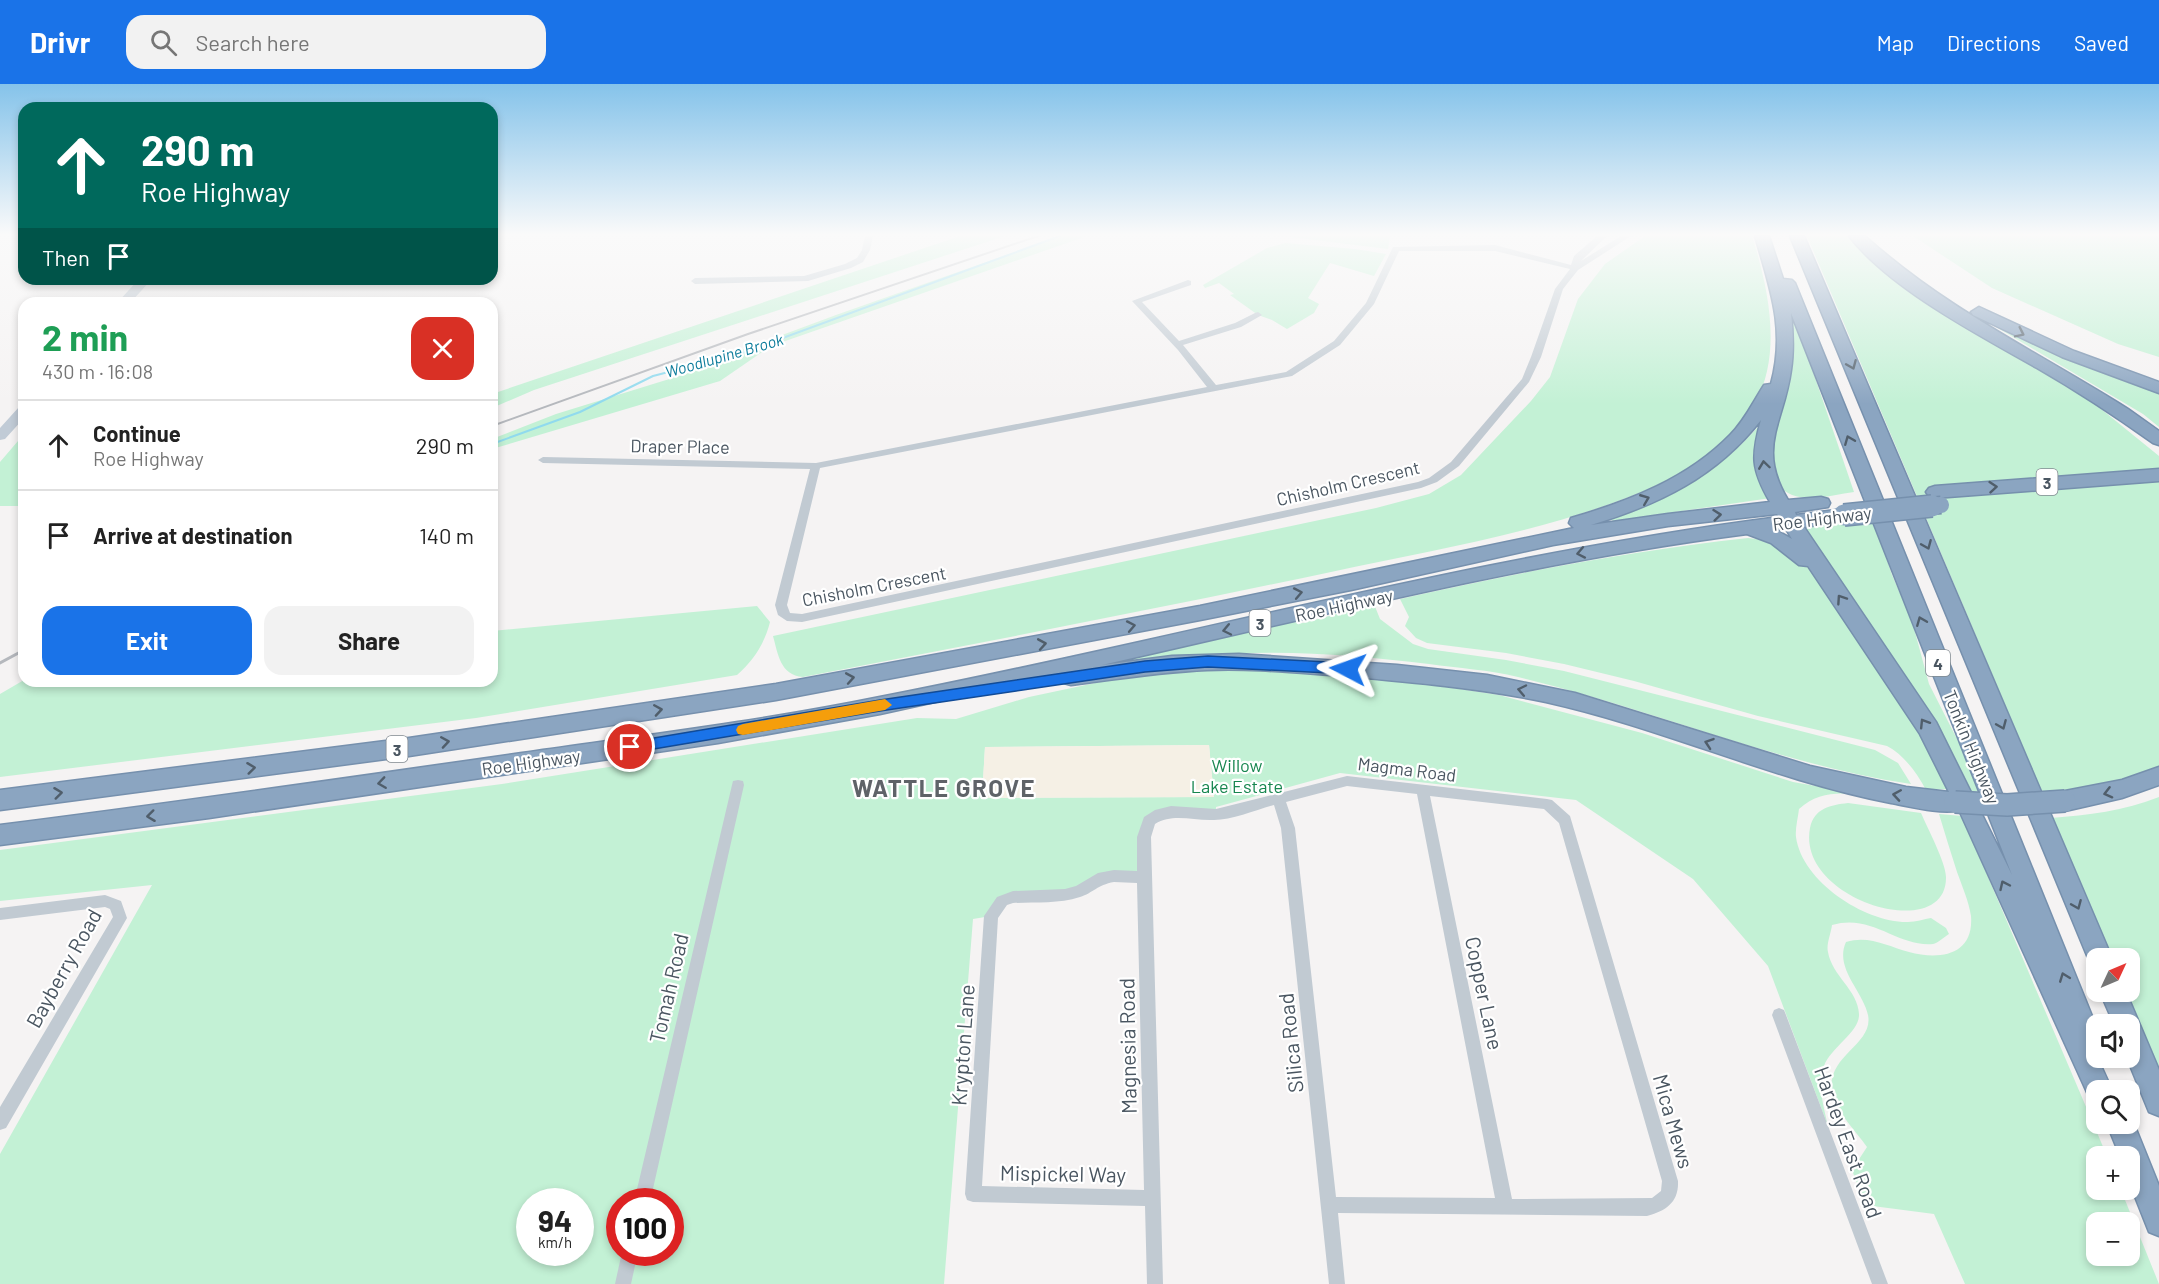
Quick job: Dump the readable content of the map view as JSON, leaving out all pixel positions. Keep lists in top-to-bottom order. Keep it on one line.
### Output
{"streets":{"highway":["3","Roe Highway","4","Tonkin Highway"],"street":["Draper Place","Chisholm Crescent","Magma Road","Bayberry Road","Tomah Road","Copper Lane","Silica Road","Krypton Lane","Magnesia Road","Mica Mews","Hardey East Road","Mispickel Way"]},"crossings":[["Draper Place","Chisholm Crescent"],["Magma Road","Copper Lane"],["Magma Road","Silica Road"],["Magma Road","Magnesia Road"],["Magma Road","Mica Mews"],["Copper Lane","Mica Mews"],["Silica Road","Mica Mews"],["Krypton Lane","Magnesia Road"],["Krypton Lane","Mispickel Way"],["Magnesia Road","Mispickel Way"]],"districts":["WATTLE GROVE"],"water":["Woodlupine Brook"],"parks":["Willow Lake Estate"],"north":"top right","page":{"header":"Drivr","search":"Search here","nav":["Map","Directions","Saved"],"turn":["290 m","Roe Highway"],"then":"Then","heading":["2 min","430 m · 16:08"],"list":[{"name":"Continue","note":"Roe Highway","value":"290 m"},{"name":"Arrive at destination","value":"140 m"}],"buttons":["Exit","Share"],"map_buttons":["+","−"],"speed":"94 km/h","limit":"100"}}
